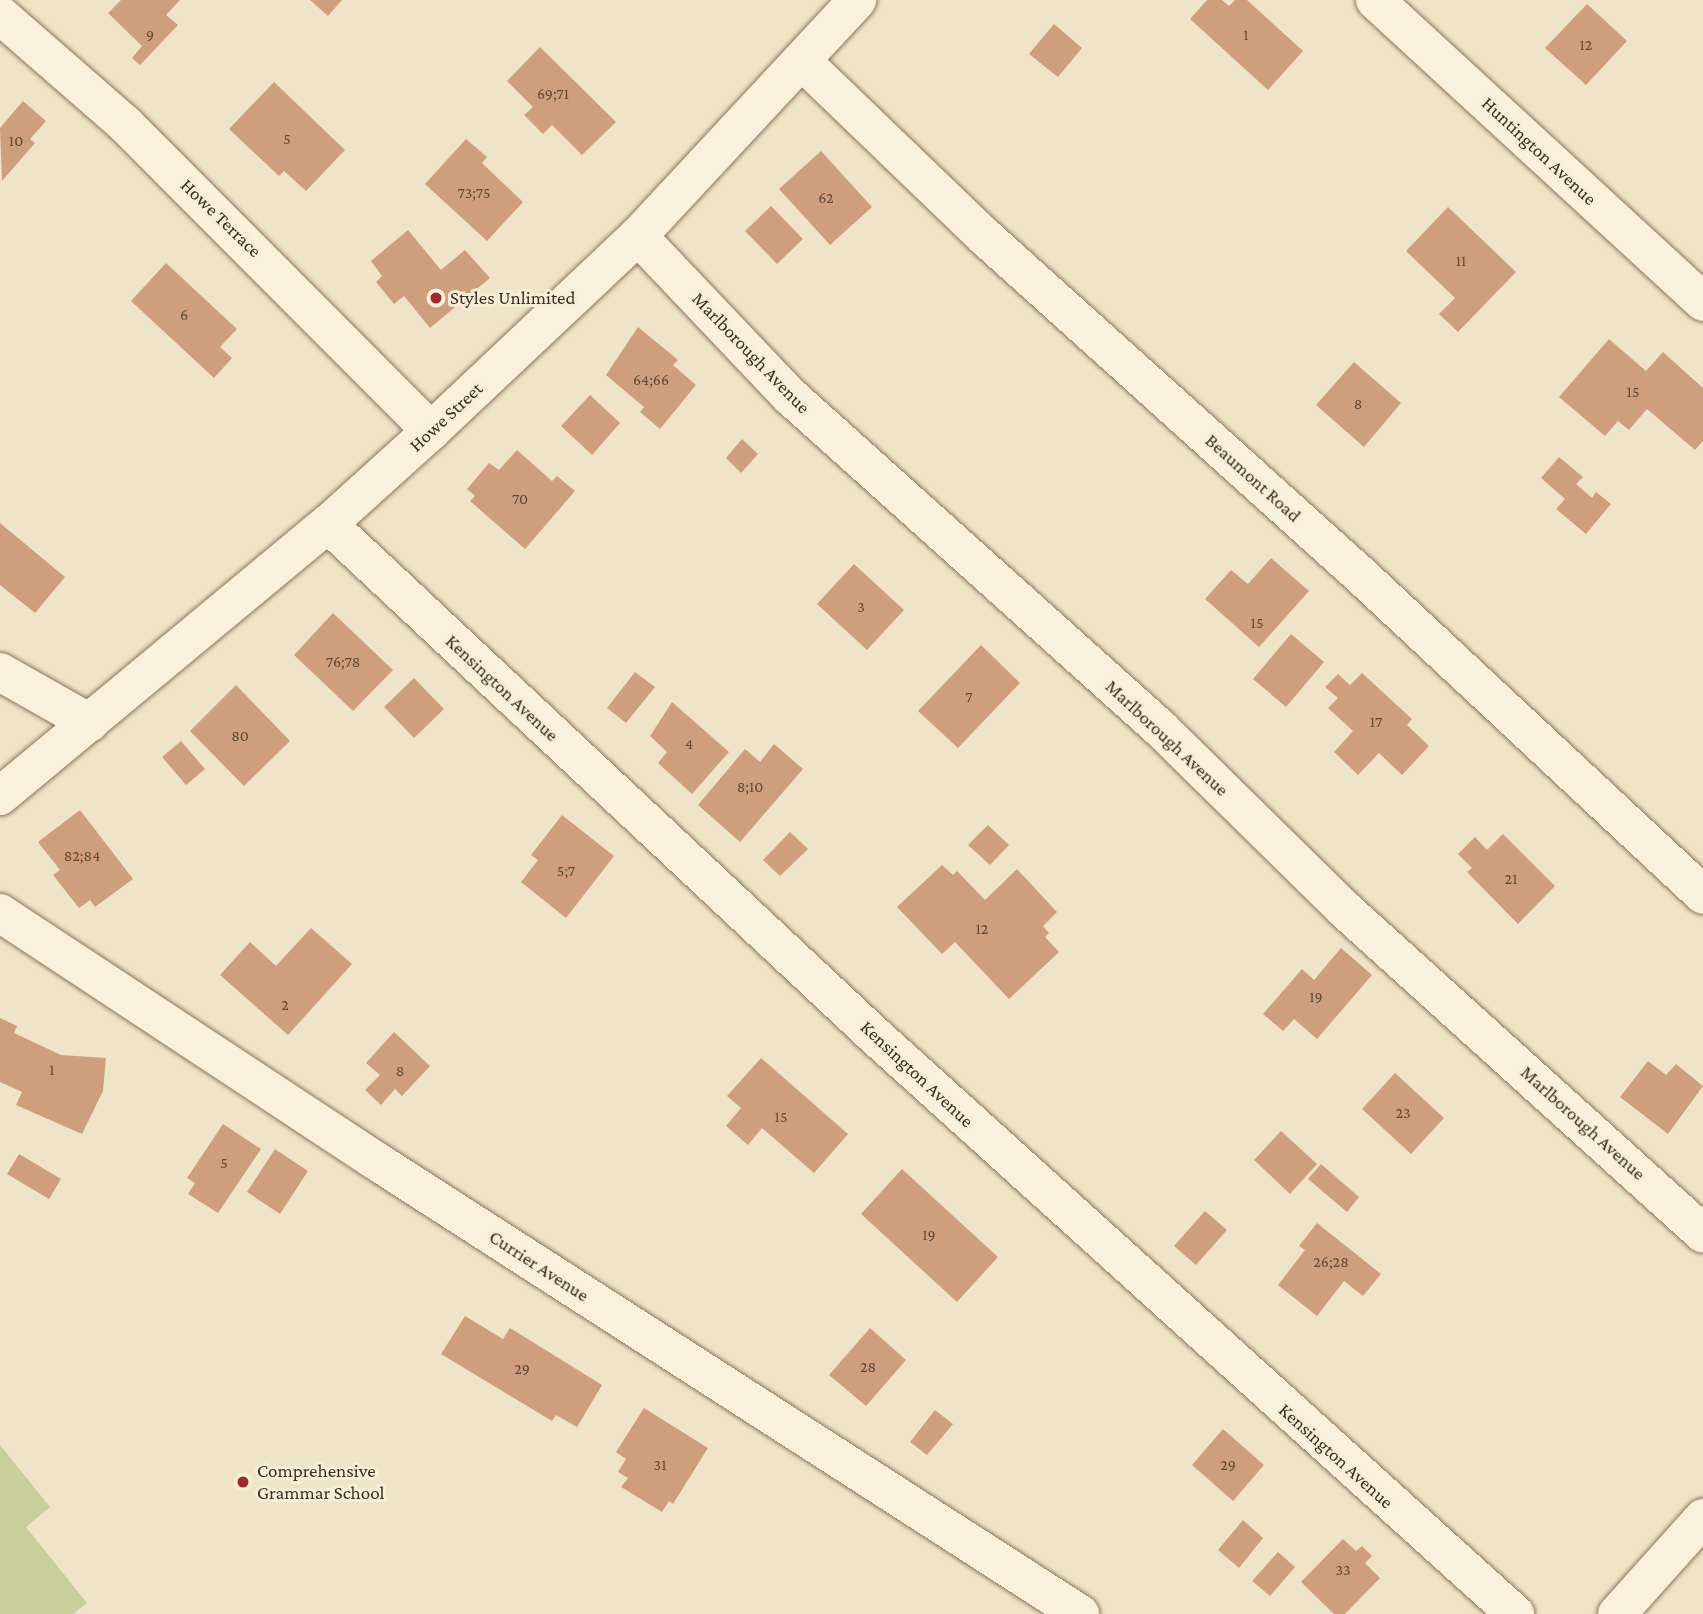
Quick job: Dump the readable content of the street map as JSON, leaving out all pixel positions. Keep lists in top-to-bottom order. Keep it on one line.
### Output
{"streets":{"street":["Huntington Avenue","Howe Terrace","Marlborough Avenue","Howe Street","Beaumont Road","Kensington Avenue","Currier Avenue"]},"crossings":[["Howe Terrace","Howe Street"],["Marlborough Avenue","Howe Street"],["Howe Street","Beaumont Road"],["Howe Street","Kensington Avenue"]],"places":["Styles Unlimited","Comprehensive Grammar School"],"house_numbers":["9","1","12","69;71","5","10","73;75","62","11","6","64;66","15","8","70","3","15","76;78","7","17","80","4","8;10","82;84","5;7","21","12","19","2","1","8","23","15","5","19","26;28","28","29","31","29","33"]}
